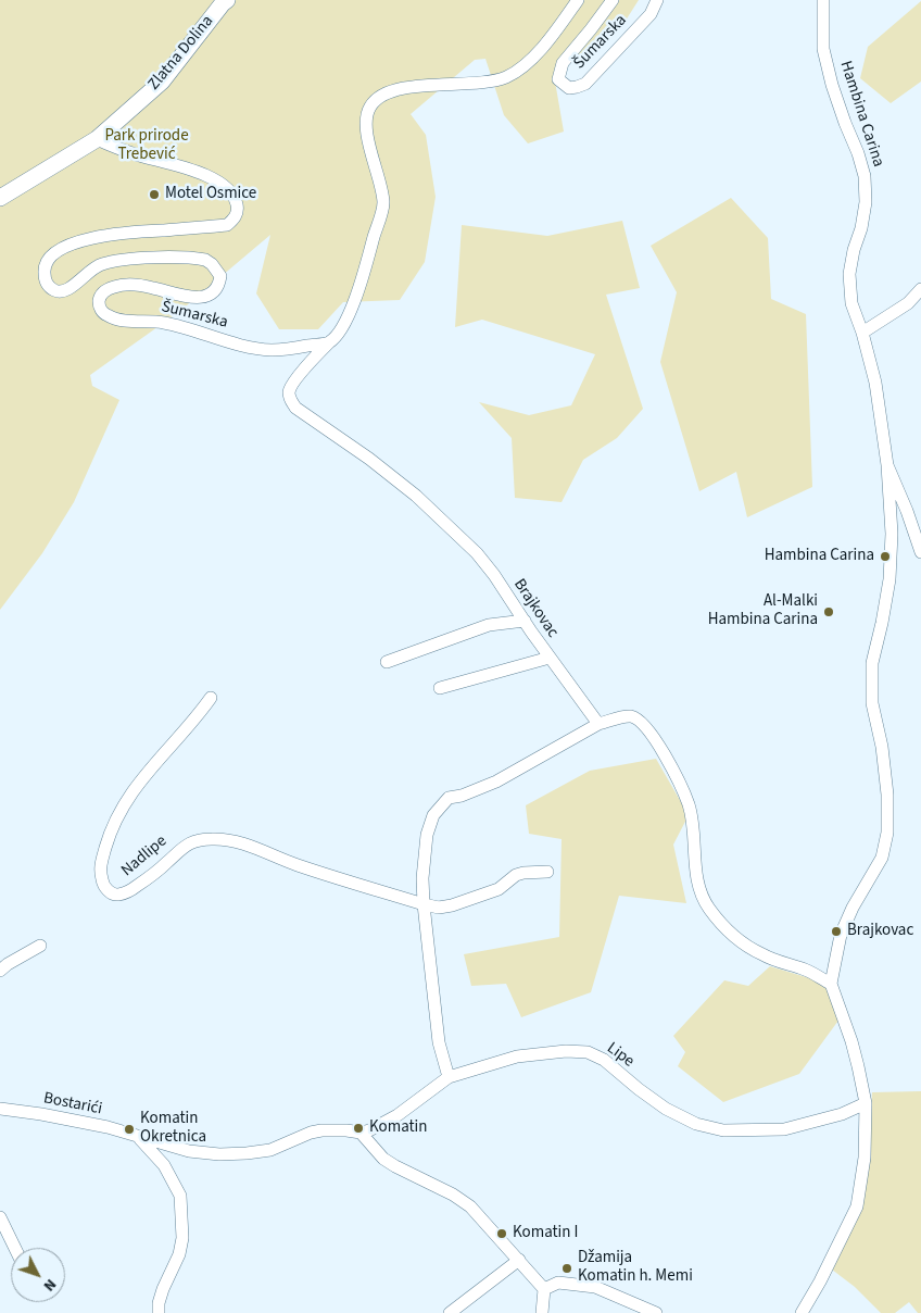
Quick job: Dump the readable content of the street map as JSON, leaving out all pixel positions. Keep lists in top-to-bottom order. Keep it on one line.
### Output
{"streets":{"main road":["Zlatna Dolina"],"street":["Šumarska","Hambina Carina","Brajkovac","Nadlipe","Lipe","Bostarići"]},"crossings":[["Šumarska","Zlatna Dolina"],["Šumarska","Brajkovac"],["Lipe","Bostarići"]],"parks":["Park prirode Trebević"],"places":["Motel Osmice","Hambina Carina","Al-Malki Hambina Carina","Brajkovac","Komatin","Komatin Okretnica","Komatin I","Džamija Komatin h. Memi"],"north":"bottom right"}
